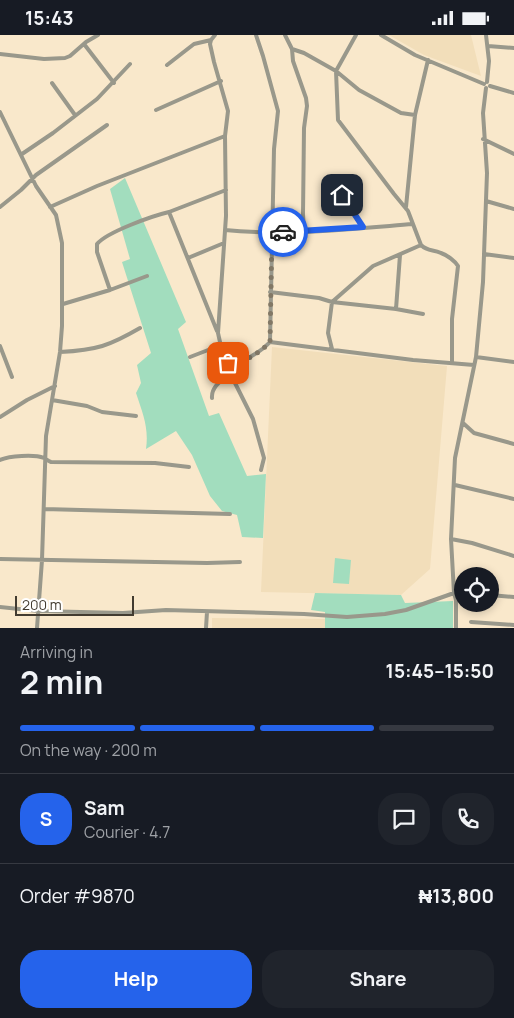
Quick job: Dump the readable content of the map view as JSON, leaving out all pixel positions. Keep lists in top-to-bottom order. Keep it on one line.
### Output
{"scale_bar":"200 m","page":{"status":"15:43","scale":"200 m","heading":["2 min","Arriving in","15:45–15:50"],"panel":["Sam","Courier · 4.7","Order #9870","₦13,800"],"bar":"On the way · 200 m","round":"S","buttons":["Help","Share"]}}
